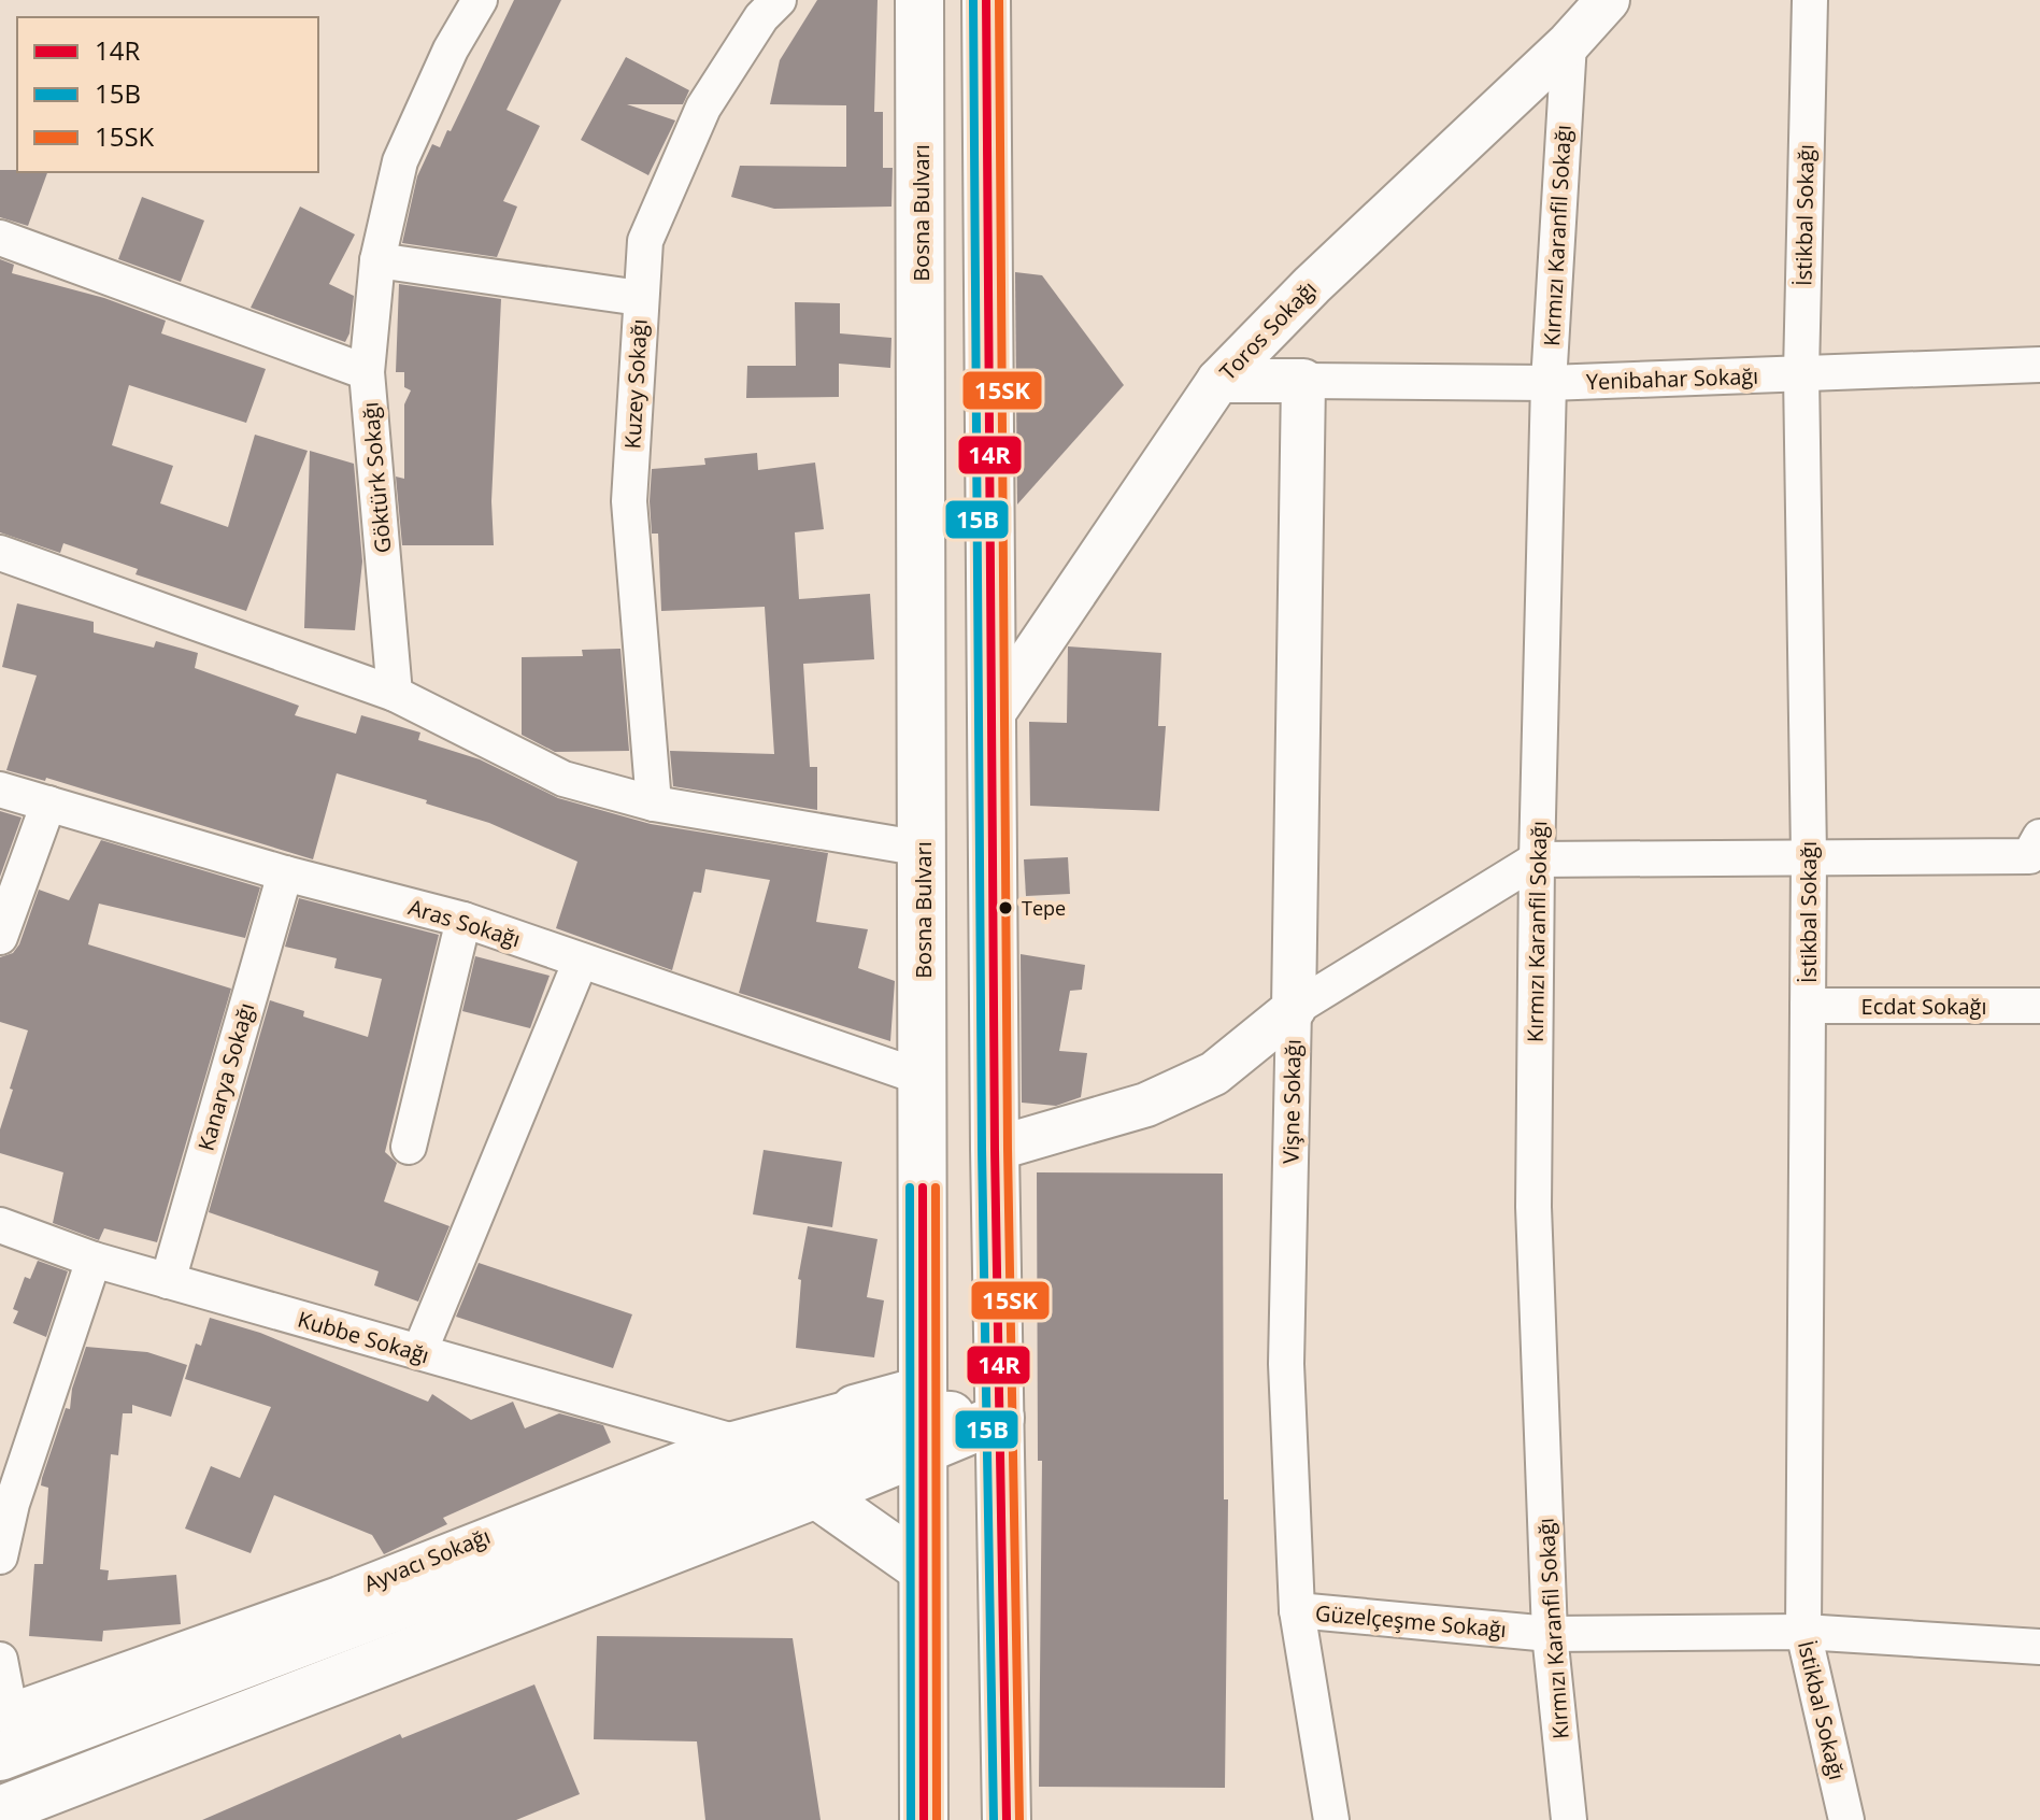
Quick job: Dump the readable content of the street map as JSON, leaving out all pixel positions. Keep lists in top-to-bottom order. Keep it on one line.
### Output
{"streets":{"main road":["Bosna Bulvarı"],"street":["İstikbal Sokağı","Kırmızı Karanfil Sokağı","Toros Sokağı","Yenibahar Sokağı","Kuzey Sokağı","Göktürk Sokağı","Aras Sokağı","Ecdat Sokağı","Kanarya Sokağı","Vişne Sokağı","Kubbe Sokağı","Ayvacı Sokağı","Güzelçeşme Sokağı"]},"crossings":[["Bosna Bulvarı","Aras Sokağı"],["İstikbal Sokağı","Yenibahar Sokağı"],["İstikbal Sokağı","Ecdat Sokağı"],["İstikbal Sokağı","Güzelçeşme Sokağı"],["Kırmızı Karanfil Sokağı","Toros Sokağı"],["Kırmızı Karanfil Sokağı","Yenibahar Sokağı"],["Kırmızı Karanfil Sokağı","Güzelçeşme Sokağı"],["Yenibahar Sokağı","Vişne Sokağı"],["Aras Sokağı","Kanarya Sokağı"],["Kanarya Sokağı","Kubbe Sokağı"],["Vişne Sokağı","Güzelçeşme Sokağı"],["Kubbe Sokağı","Ayvacı Sokağı"]],"places":["Tepe"],"lines":["transit line 14R","transit line 15B","transit line 15SK"],"legend":["14R","15B","15SK"]}
